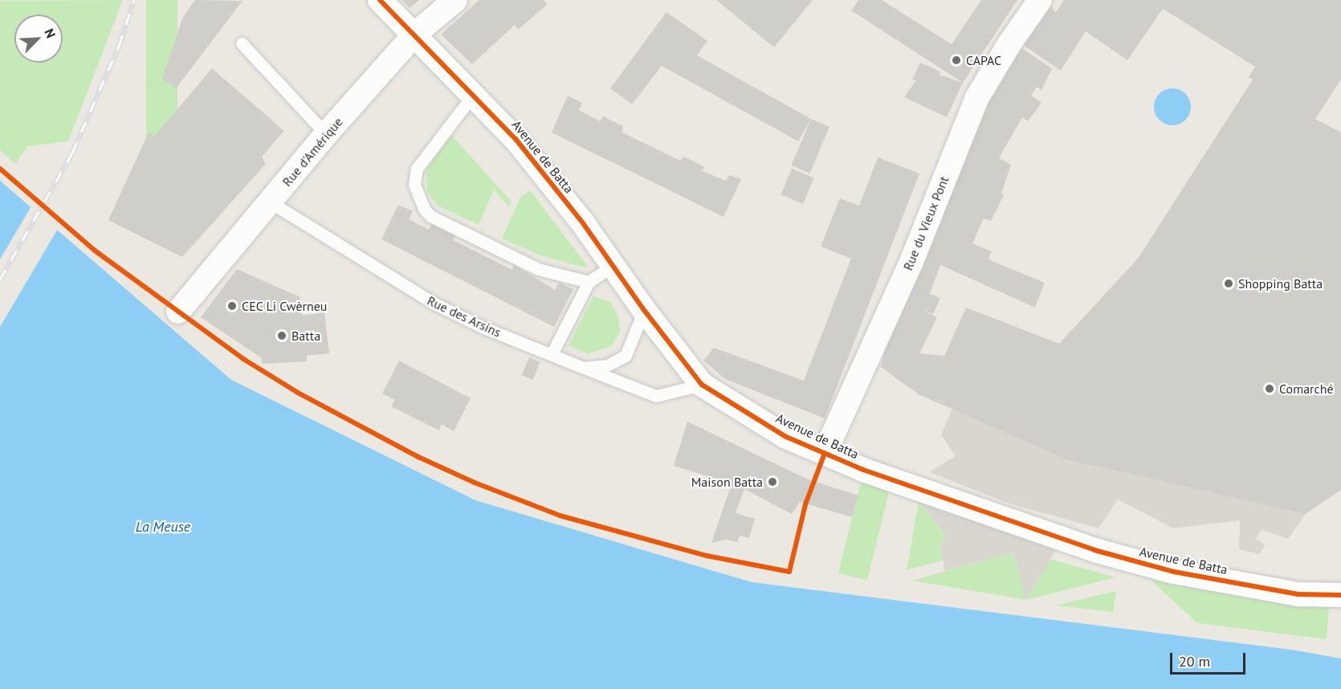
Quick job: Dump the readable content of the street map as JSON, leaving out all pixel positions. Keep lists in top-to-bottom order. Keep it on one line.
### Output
{"streets":{"street":["Rue d'Amérique","Avenue de Batta","Rue du Vieux Pont"],"lane":["Rue des Arsins"]},"crossings":[["Rue d'Amérique","Avenue de Batta"],["Rue d'Amérique","Rue des Arsins"],["Avenue de Batta","Rue du Vieux Pont"],["Avenue de Batta","Rue des Arsins"]],"water":["La Meuse"],"places":["CAPAC","Shopping Batta","CEC Li Cwèrneu","Batta","Comarché","Maison Batta"],"scale_bar":"20 m","north":"top right"}
